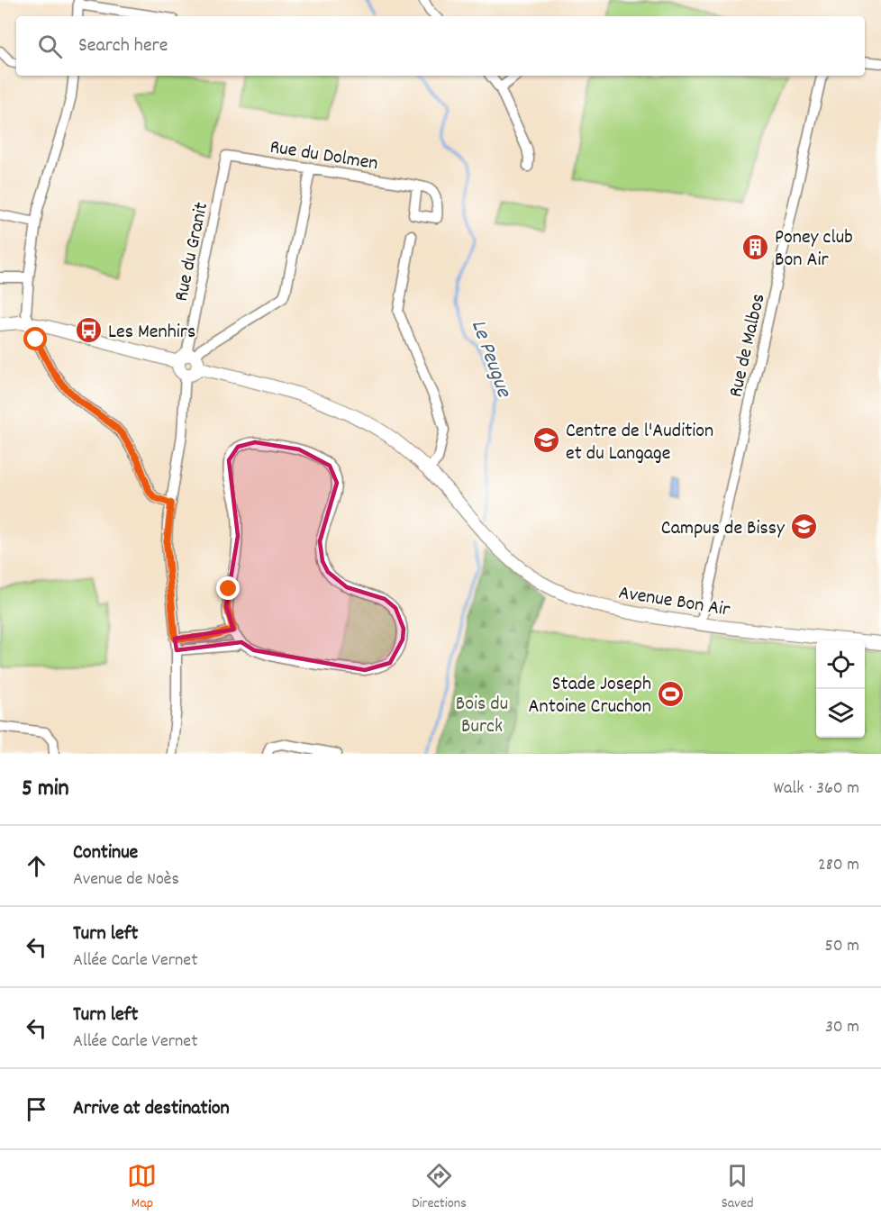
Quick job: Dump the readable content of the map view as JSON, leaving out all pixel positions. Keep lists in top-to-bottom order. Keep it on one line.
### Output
{"streets":{"main road":["Avenue Bon Air"],"street":["Rue du Dolmen","Rue du Granit","Rue de Malbos"]},"crossings":[["Rue du Dolmen","Rue du Granit"],["Rue du Granit","Avenue Bon Air"],["Rue de Malbos","Avenue Bon Air"]],"water":["Le Peugue"],"parks":["Bois du Burck"],"places":{"building":["Poney club Bon Air"],"bus stop":["Les Menhirs"],"school or university":["Centre de l'Audition et du Langage","Campus de Bissy"],"sports":["Stade Joseph Antoine Cruchon"]},"page":{"search":"Search here","heading":["5 min","Walk · 360 m"],"list":[["Continue","Avenue de Noès","280 m"],["Turn left","Allée Carle Vernet","50 m"],["Turn left","Allée Carle Vernet","30 m"],"Arrive at destination"],"nav":["Map","Directions","Saved"]}}
